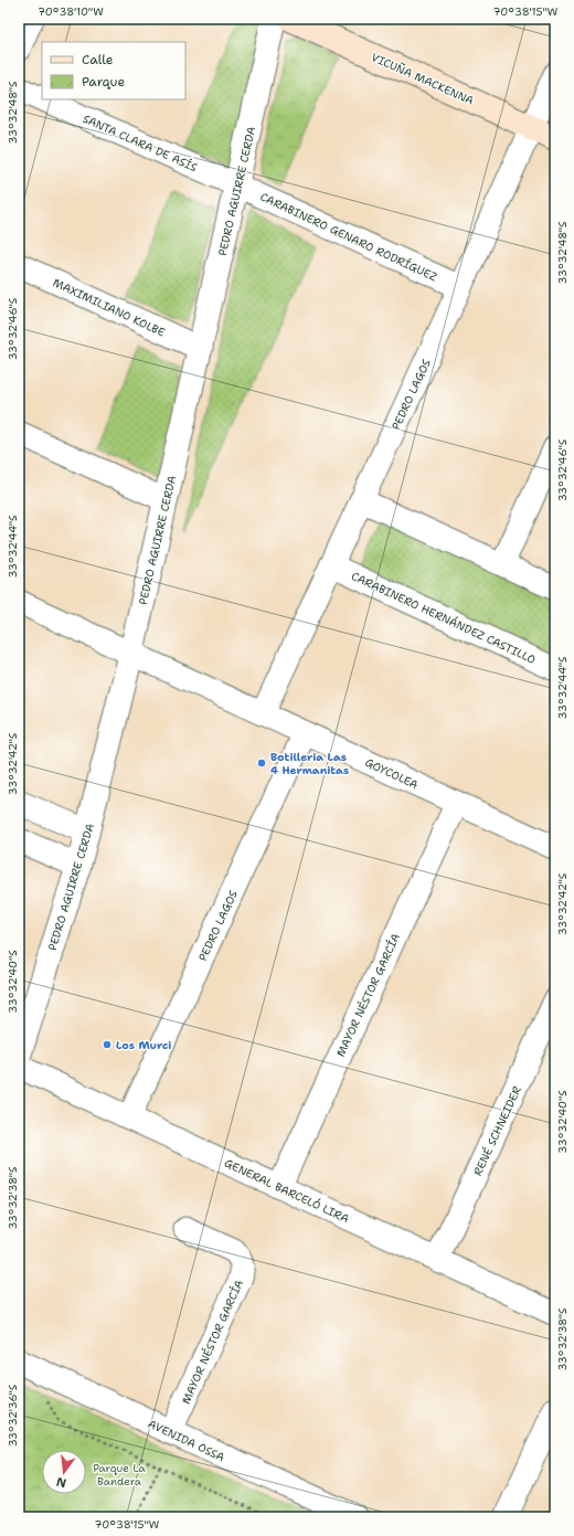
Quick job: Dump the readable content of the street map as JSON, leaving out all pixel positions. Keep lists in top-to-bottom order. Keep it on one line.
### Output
{"streets":{"main road":["VICUÑA MACKENNA"],"street":["SANTA CLARA DE ASÍS","PEDRO AGUIRRE CERDA","CARABINERO GENARO RODRÍGUEZ","MAXIMILIANO KOLBE","PEDRO LAGOS","CARABINERO HERNÁNDEZ CASTILLO","GOYCOLEA","MAYOR NÉSTOR GARCÍA","RENÉ SCHNEIDER","GENERAL BARCELÓ LIRA","AVENIDA OSSA"]},"crossings":[["VICUÑA MACKENNA","PEDRO LAGOS"],["SANTA CLARA DE ASÍS","PEDRO AGUIRRE CERDA"],["SANTA CLARA DE ASÍS","CARABINERO GENARO RODRÍGUEZ"],["PEDRO AGUIRRE CERDA","CARABINERO GENARO RODRÍGUEZ"],["PEDRO AGUIRRE CERDA","MAXIMILIANO KOLBE"],["PEDRO AGUIRRE CERDA","GOYCOLEA"],["CARABINERO GENARO RODRÍGUEZ","PEDRO LAGOS"],["PEDRO LAGOS","CARABINERO HERNÁNDEZ CASTILLO"],["PEDRO LAGOS","GOYCOLEA"],["PEDRO LAGOS","GENERAL BARCELÓ LIRA"],["GOYCOLEA","MAYOR NÉSTOR GARCÍA"],["MAYOR NÉSTOR GARCÍA","GENERAL BARCELÓ LIRA"],["MAYOR NÉSTOR GARCÍA","AVENIDA OSSA"],["RENÉ SCHNEIDER","GENERAL BARCELÓ LIRA"]],"parks":["Parque La Bandera"],"places":["Botilleria Las 4 Hermanitas","Los Murci"],"legend":["Calle","Parque"],"north":"bottom","coordinates":["70°38'10\"W","70°38'15\"W","33°32'48\"S","33°32'46\"S","33°32'44\"S","33°32'42\"S","33°32'40\"S","33°32'38\"S","33°32'36\"S"]}
